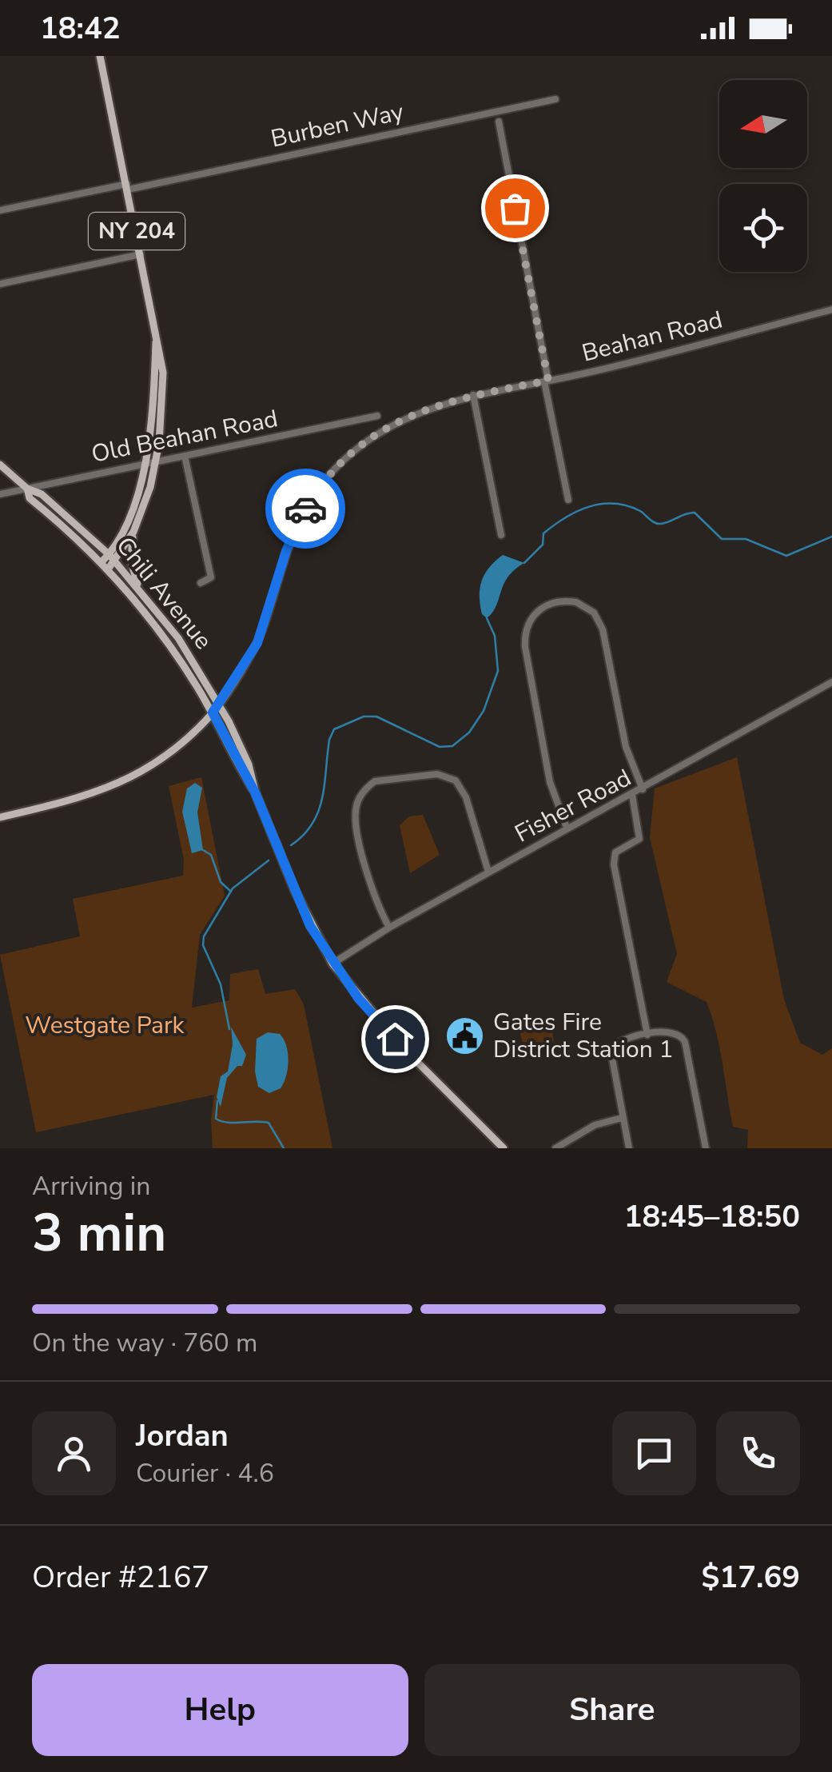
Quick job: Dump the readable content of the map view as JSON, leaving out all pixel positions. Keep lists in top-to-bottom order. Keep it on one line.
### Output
{"streets":{"main road":["NY 204","Chili Avenue"],"street":["Burben Way","Beahan Road","Old Beahan Road","Fisher Road"]},"crossings":[["Burben Way","NY 204"],["NY 204","Old Beahan Road"],["NY 204","Chili Avenue"],["Beahan Road","Chili Avenue"],["Old Beahan Road","Chili Avenue"],["Chili Avenue","Fisher Road"]],"parks":["Westgate Park"],"places":{"public building":["Gates Fire District Station 1"]},"north":"left","page":{"status":"18:42","heading":["3 min","Arriving in","18:45–18:50"],"panel":["Jordan","Courier · 4.6","Order #2167","$17.69"],"bar":"On the way · 760 m","buttons":["Help","Share"]}}
